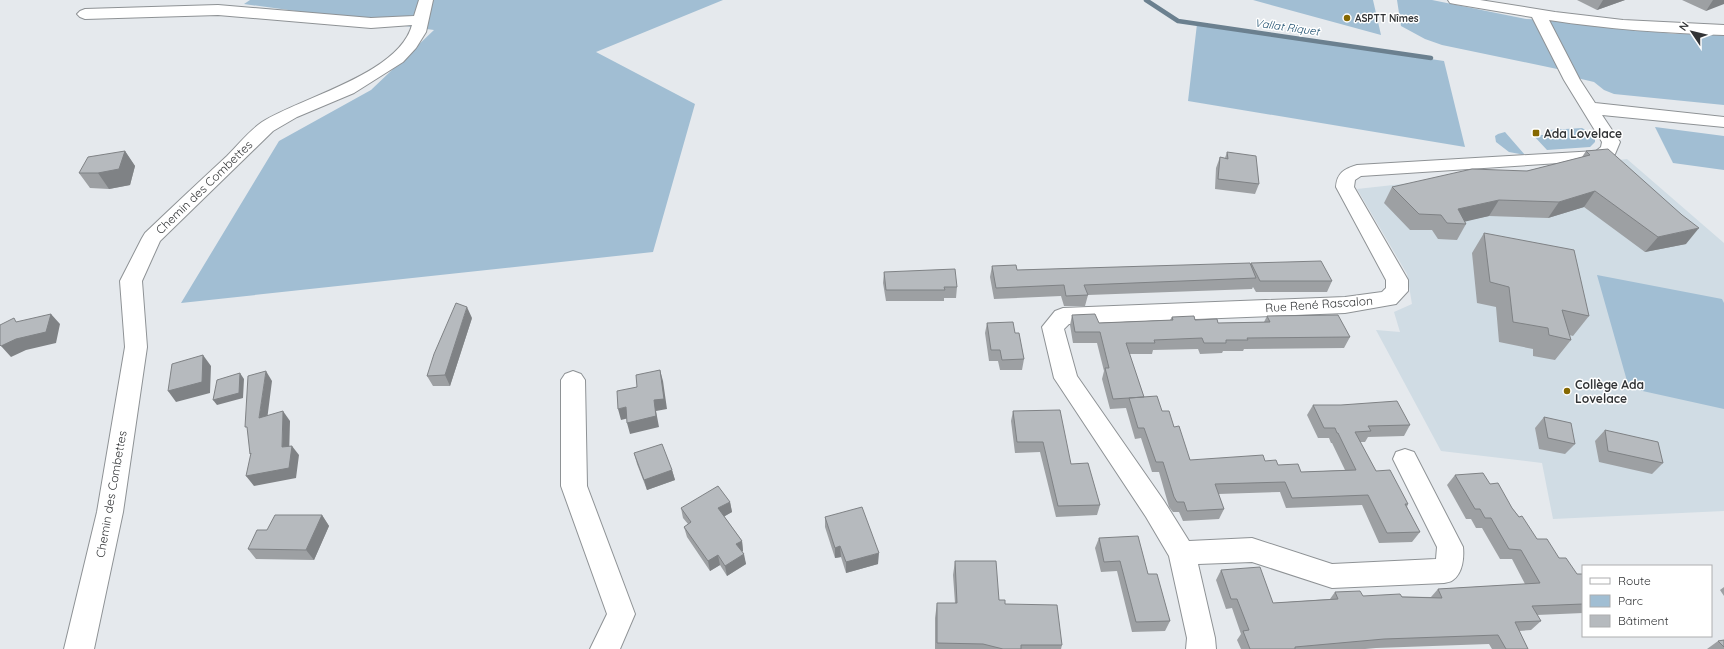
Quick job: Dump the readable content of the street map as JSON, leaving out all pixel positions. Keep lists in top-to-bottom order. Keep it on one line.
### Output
{"streets":{"street":["Chemin des Combettes","Rue René Rascalon"]},"water":["Vallat Riquet"],"places":{"other":["ASPTT Nîmes","Collège Ada Lovelace"],"transit":["Ada Lovelace"]},"legend":["Route","Parc","Bâtiment"],"north":"top left"}
